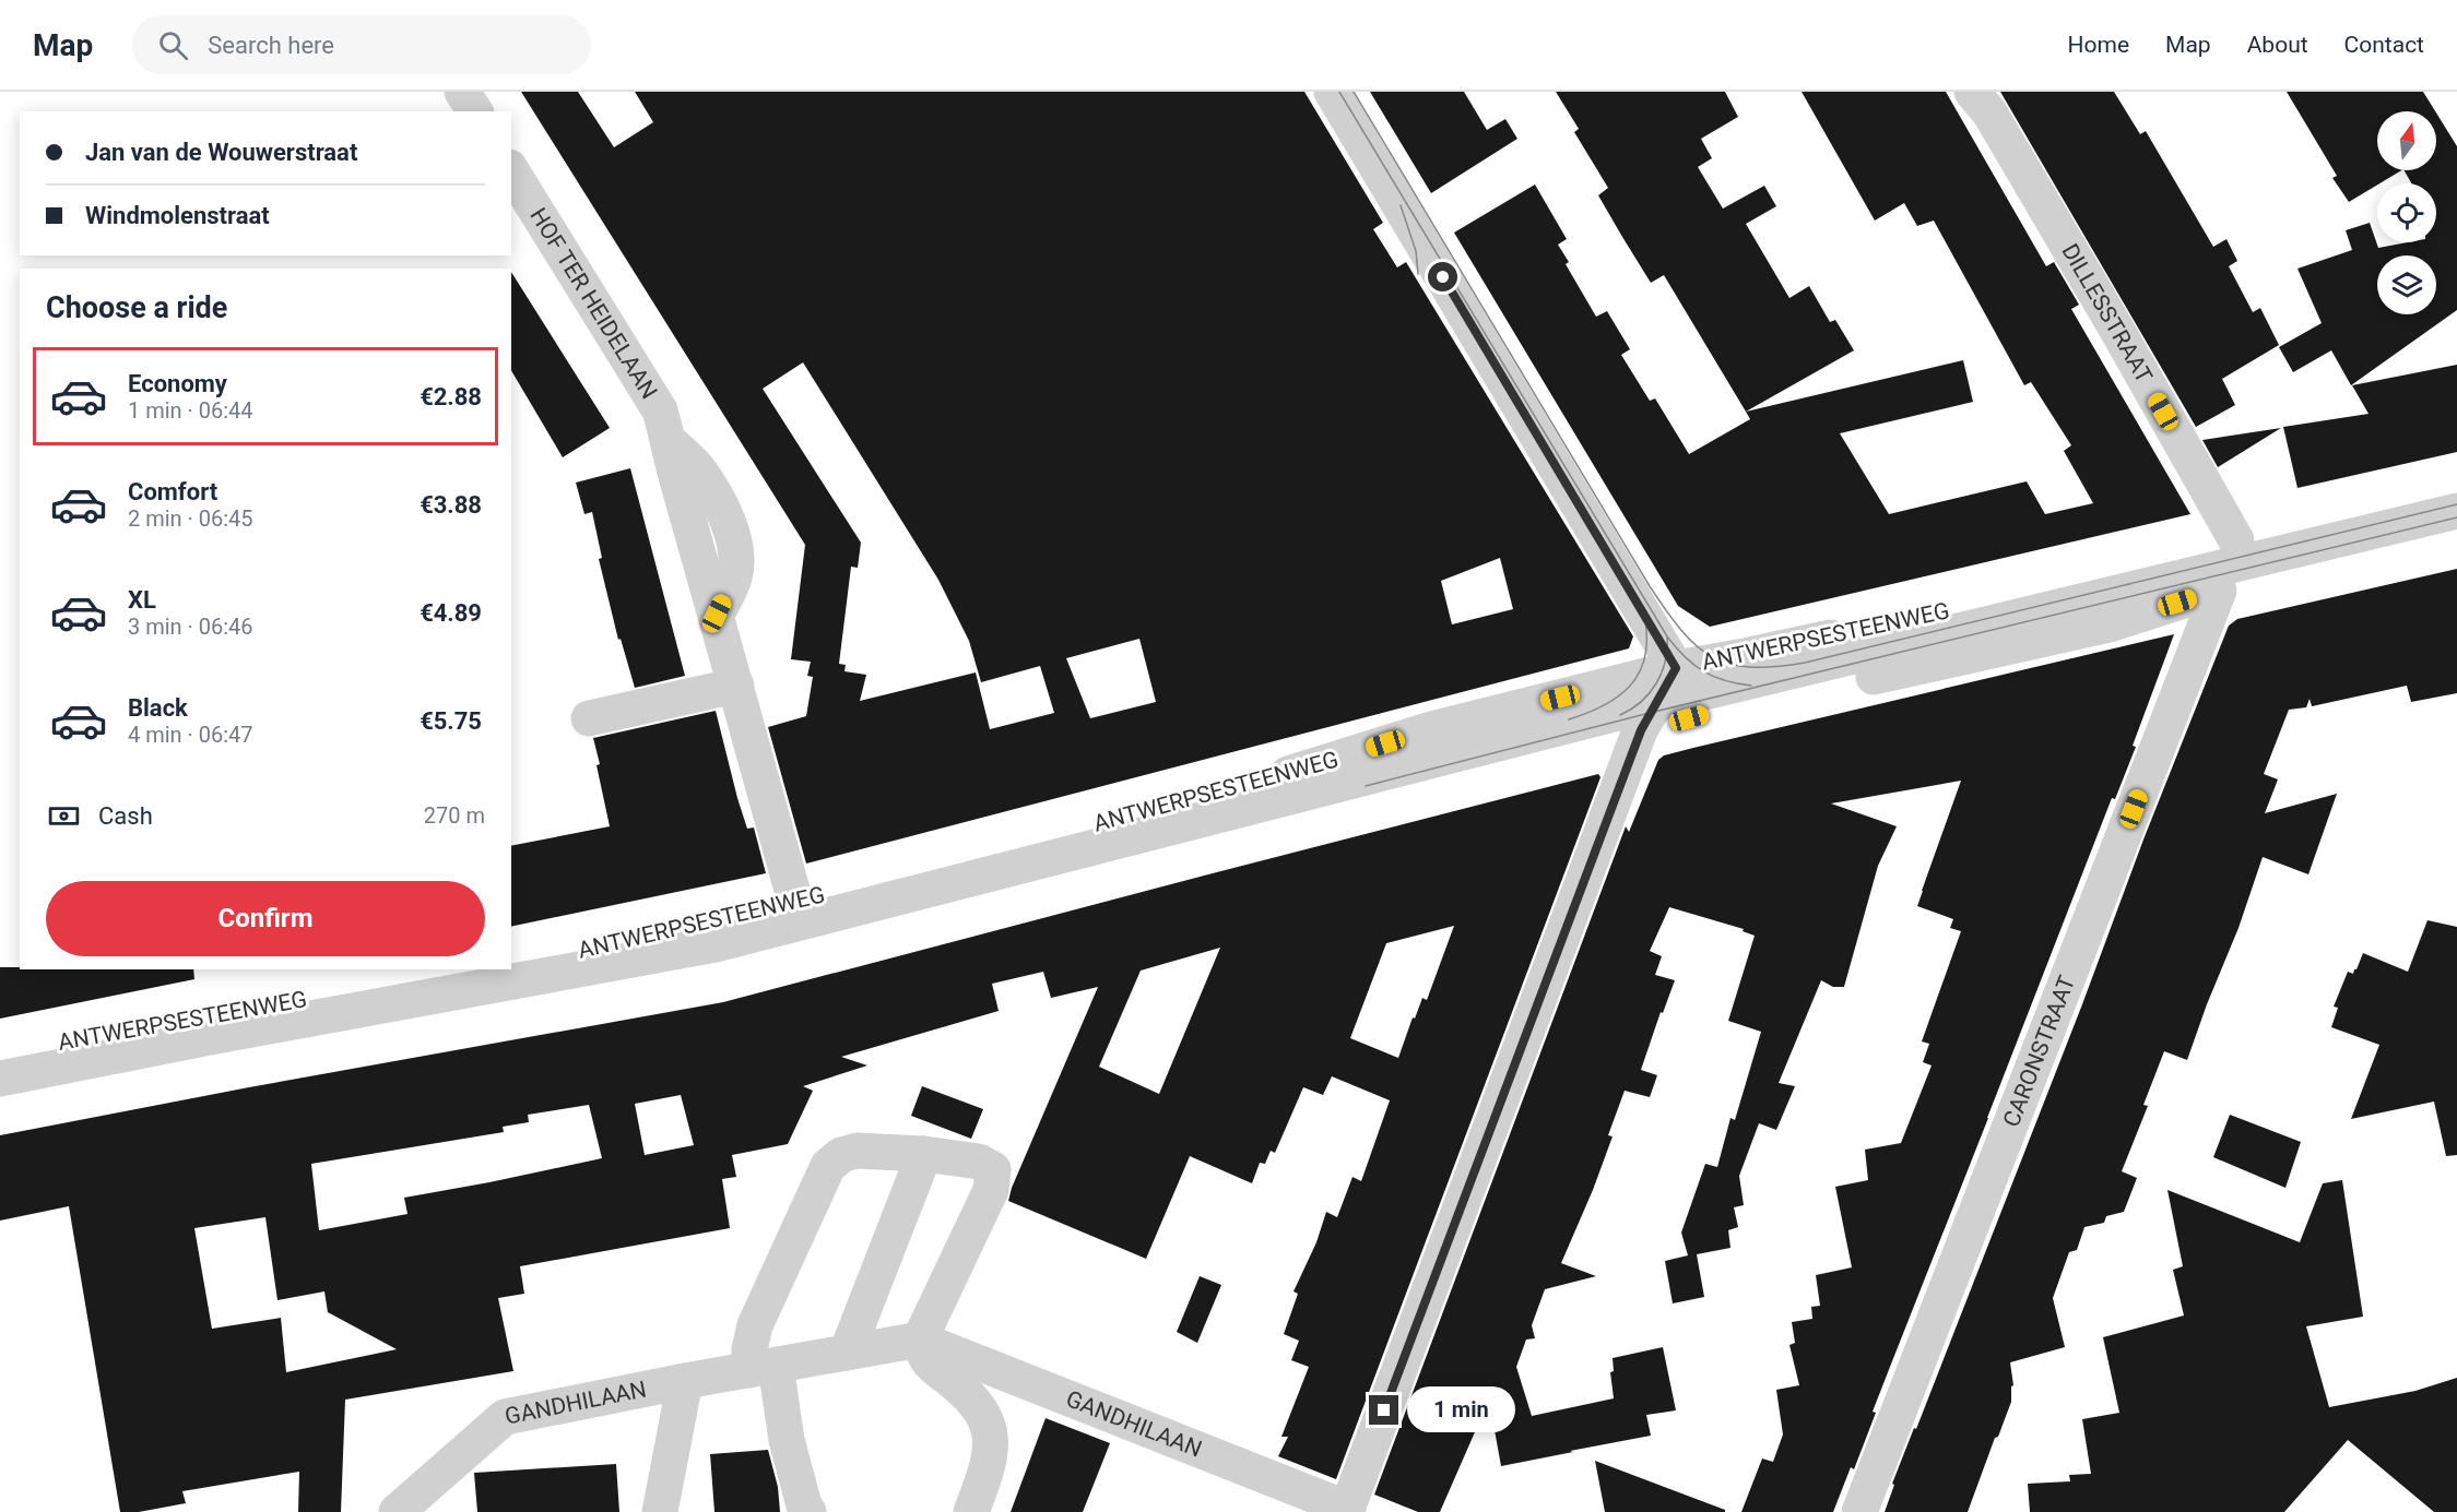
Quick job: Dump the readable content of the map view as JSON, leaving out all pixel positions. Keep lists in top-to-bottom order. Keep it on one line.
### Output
{"streets":{"street":["HOF TER HEIDELAAN","DILLESSTRAAT","ANTWERPSESTEENWEG","CARONSTRAAT","GANDHILAAN"]},"crossings":[["HOF TER HEIDELAAN","ANTWERPSESTEENWEG"],["DILLESSTRAAT","ANTWERPSESTEENWEG"],["ANTWERPSESTEENWEG","CARONSTRAAT"]],"north":"top","page":{"header":"Map","search":"Search here","nav":["Home","Map","About","Contact"],"banner":["Jan van de Wouwerstraat","Windmolenstraat"],"heading":"Choose a ride","list":[{"name":"Economy","note":"1 min · 06:44","value":"€2.88"},{"name":"Comfort","note":"2 min · 06:45","value":"€3.88"},{"name":"XL","note":"3 min · 06:46","value":"€4.89"},{"name":"Black","note":"4 min · 06:47","value":"€5.75"}],"pay":["Cash","270 m"],"buttons":"Confirm","bubble":"1 min"}}
